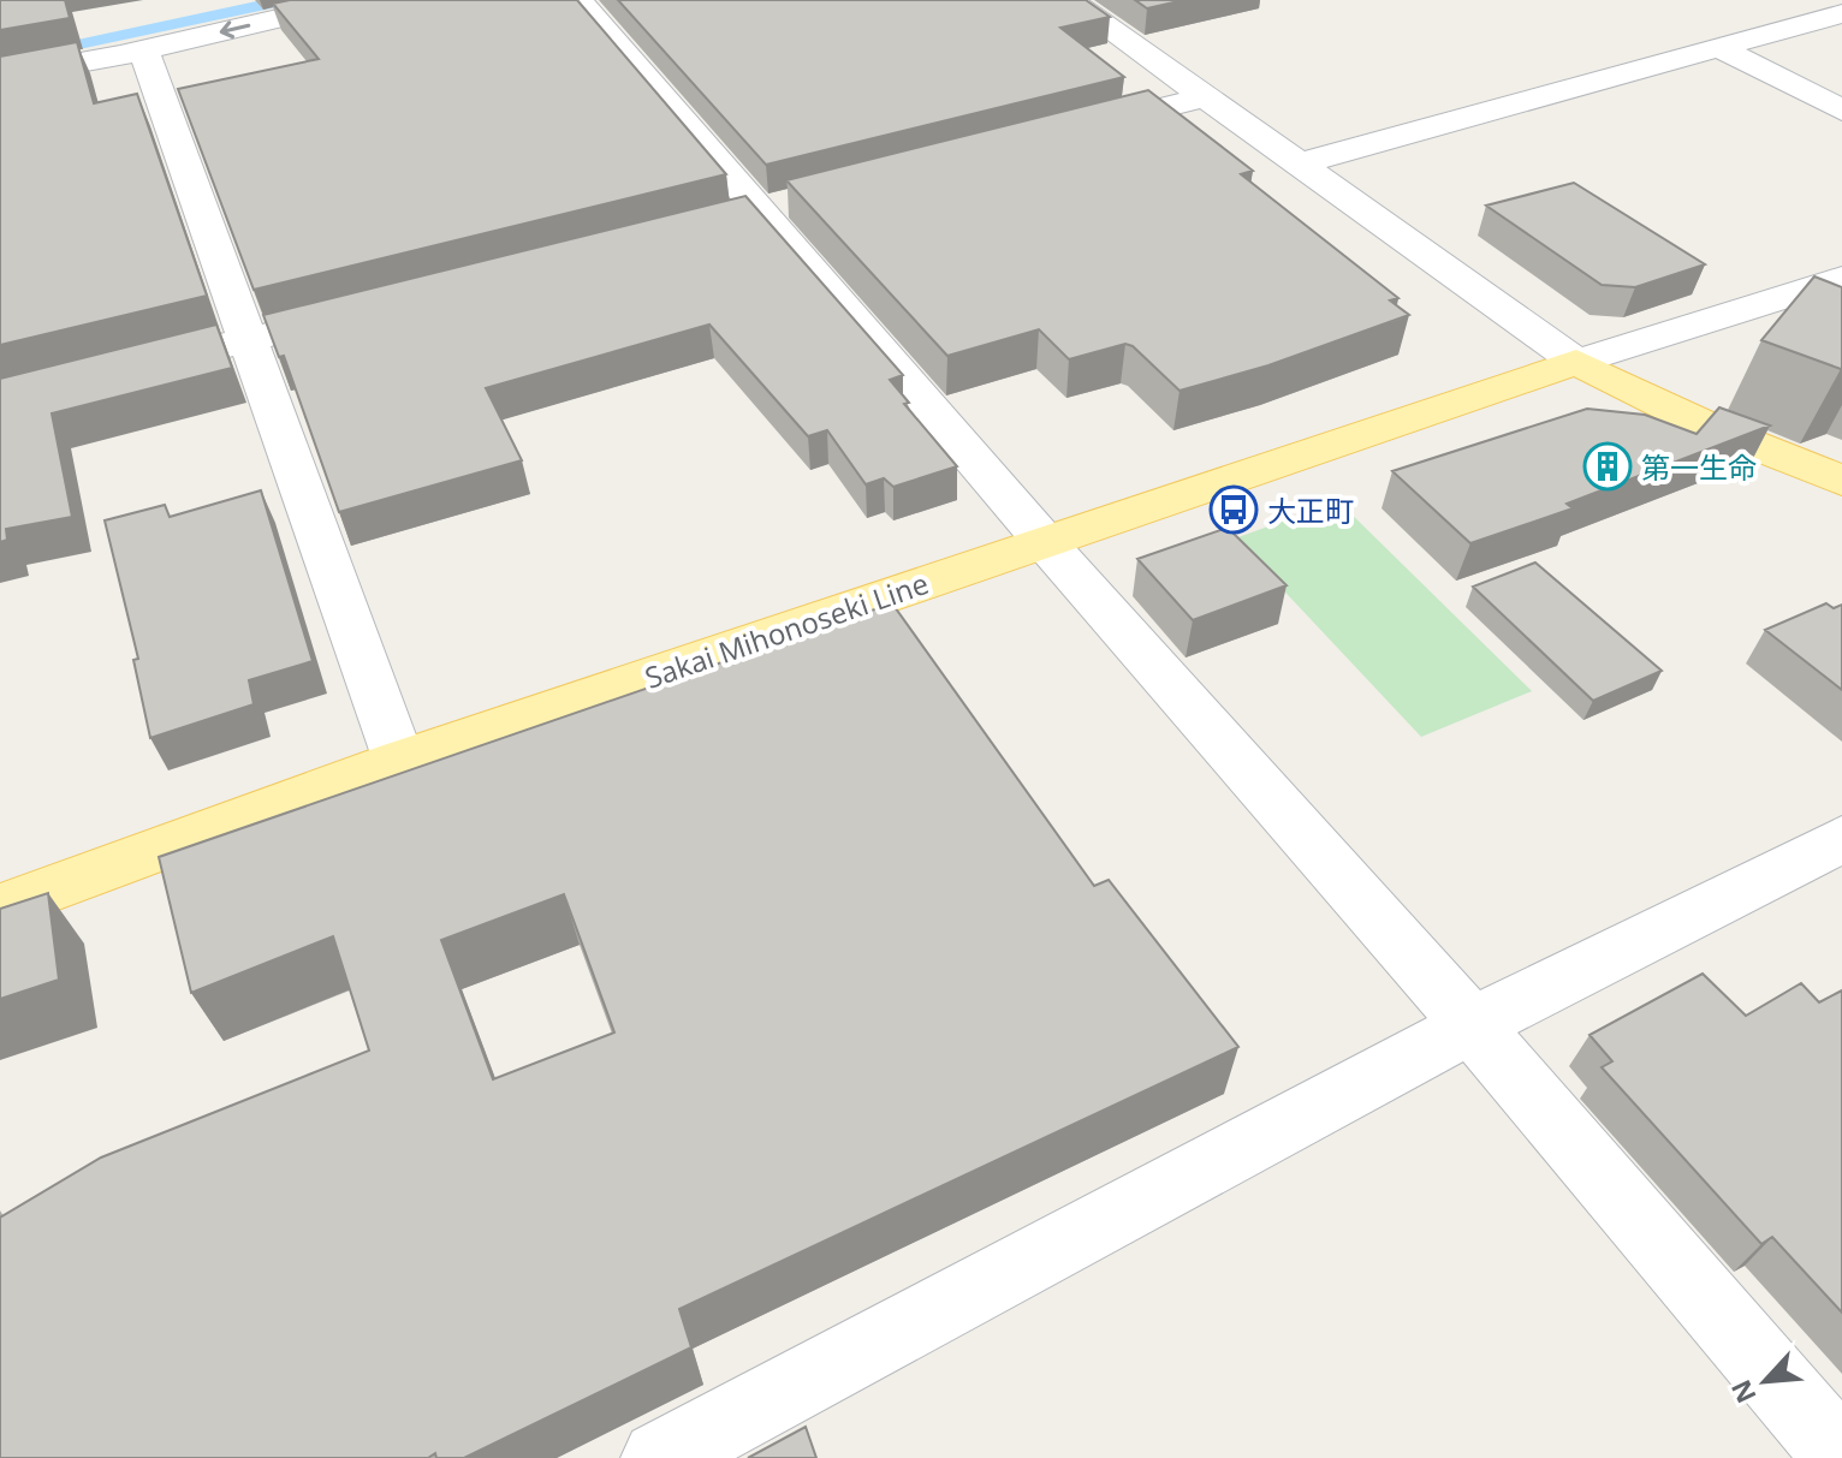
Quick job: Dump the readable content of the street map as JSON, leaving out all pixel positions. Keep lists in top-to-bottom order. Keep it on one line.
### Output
{"streets":{"main road":["Sakai Mihonoseki Line"]},"places":{"building":["第一生命"],"bus stop":["大正町"]},"north":"bottom left"}
